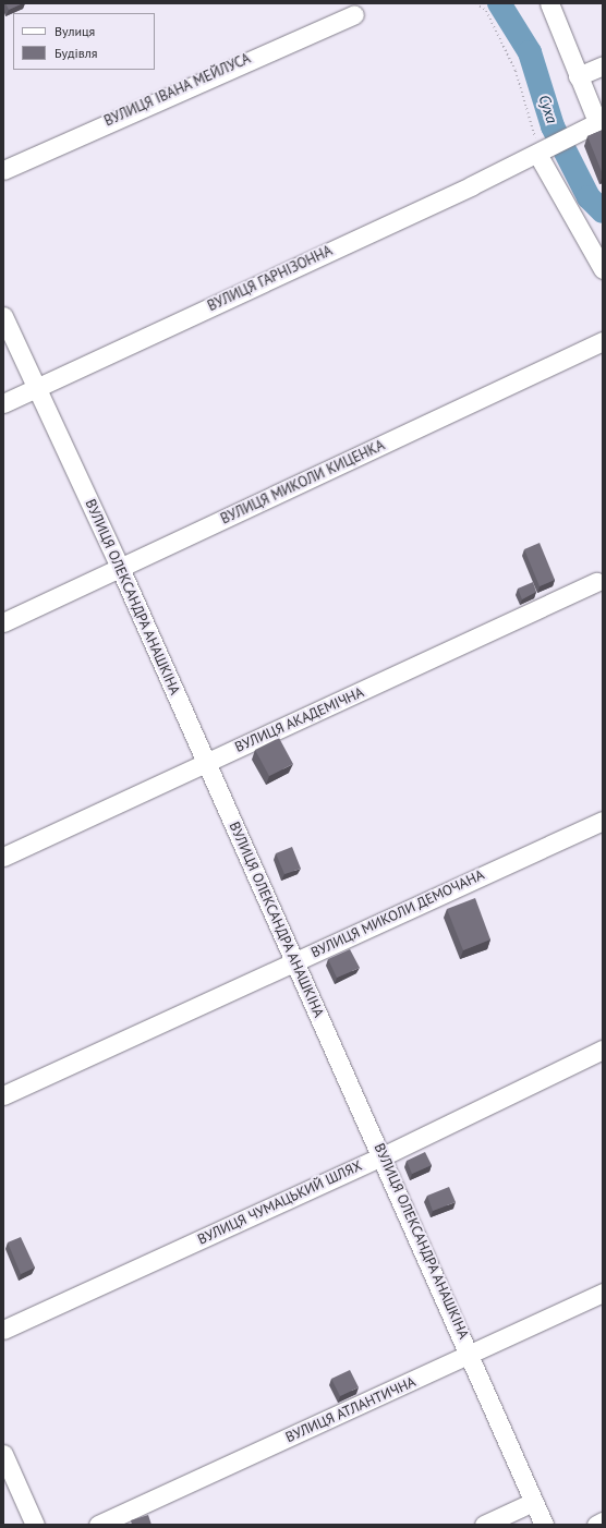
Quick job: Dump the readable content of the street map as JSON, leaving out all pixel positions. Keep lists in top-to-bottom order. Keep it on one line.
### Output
{"streets":{"street":["ВУЛИЦЯ ІВАНА МЕЙЛУСА","ВУЛИЦЯ ГАРНІЗОННА","ВУЛИЦЯ МИКОЛИ КИЦЕНКА","ВУЛИЦЯ ОЛЕКСАНДРА АНАШКІНА","ВУЛИЦЯ АКАДЕМІЧНА","ВУЛИЦЯ МИКОЛИ ДЕМОЧАНА","ВУЛИЦЯ ЧУМАЦЬКИЙ ШЛЯХ","ВУЛИЦЯ АТЛАНТИЧНА"]},"crossings":[["ВУЛИЦЯ ГАРНІЗОННА","ВУЛИЦЯ ОЛЕКСАНДРА АНАШКІНА"],["ВУЛИЦЯ МИКОЛИ КИЦЕНКА","ВУЛИЦЯ ОЛЕКСАНДРА АНАШКІНА"],["ВУЛИЦЯ ОЛЕКСАНДРА АНАШКІНА","ВУЛИЦЯ АКАДЕМІЧНА"],["ВУЛИЦЯ ОЛЕКСАНДРА АНАШКІНА","ВУЛИЦЯ МИКОЛИ ДЕМОЧАНА"],["ВУЛИЦЯ ОЛЕКСАНДРА АНАШКІНА","ВУЛИЦЯ ЧУМАЦЬКИЙ ШЛЯХ"],["ВУЛИЦЯ ОЛЕКСАНДРА АНАШКІНА","ВУЛИЦЯ АТЛАНТИЧНА"]],"water":["Суха"],"legend":["Вулиця","Будівля"]}
